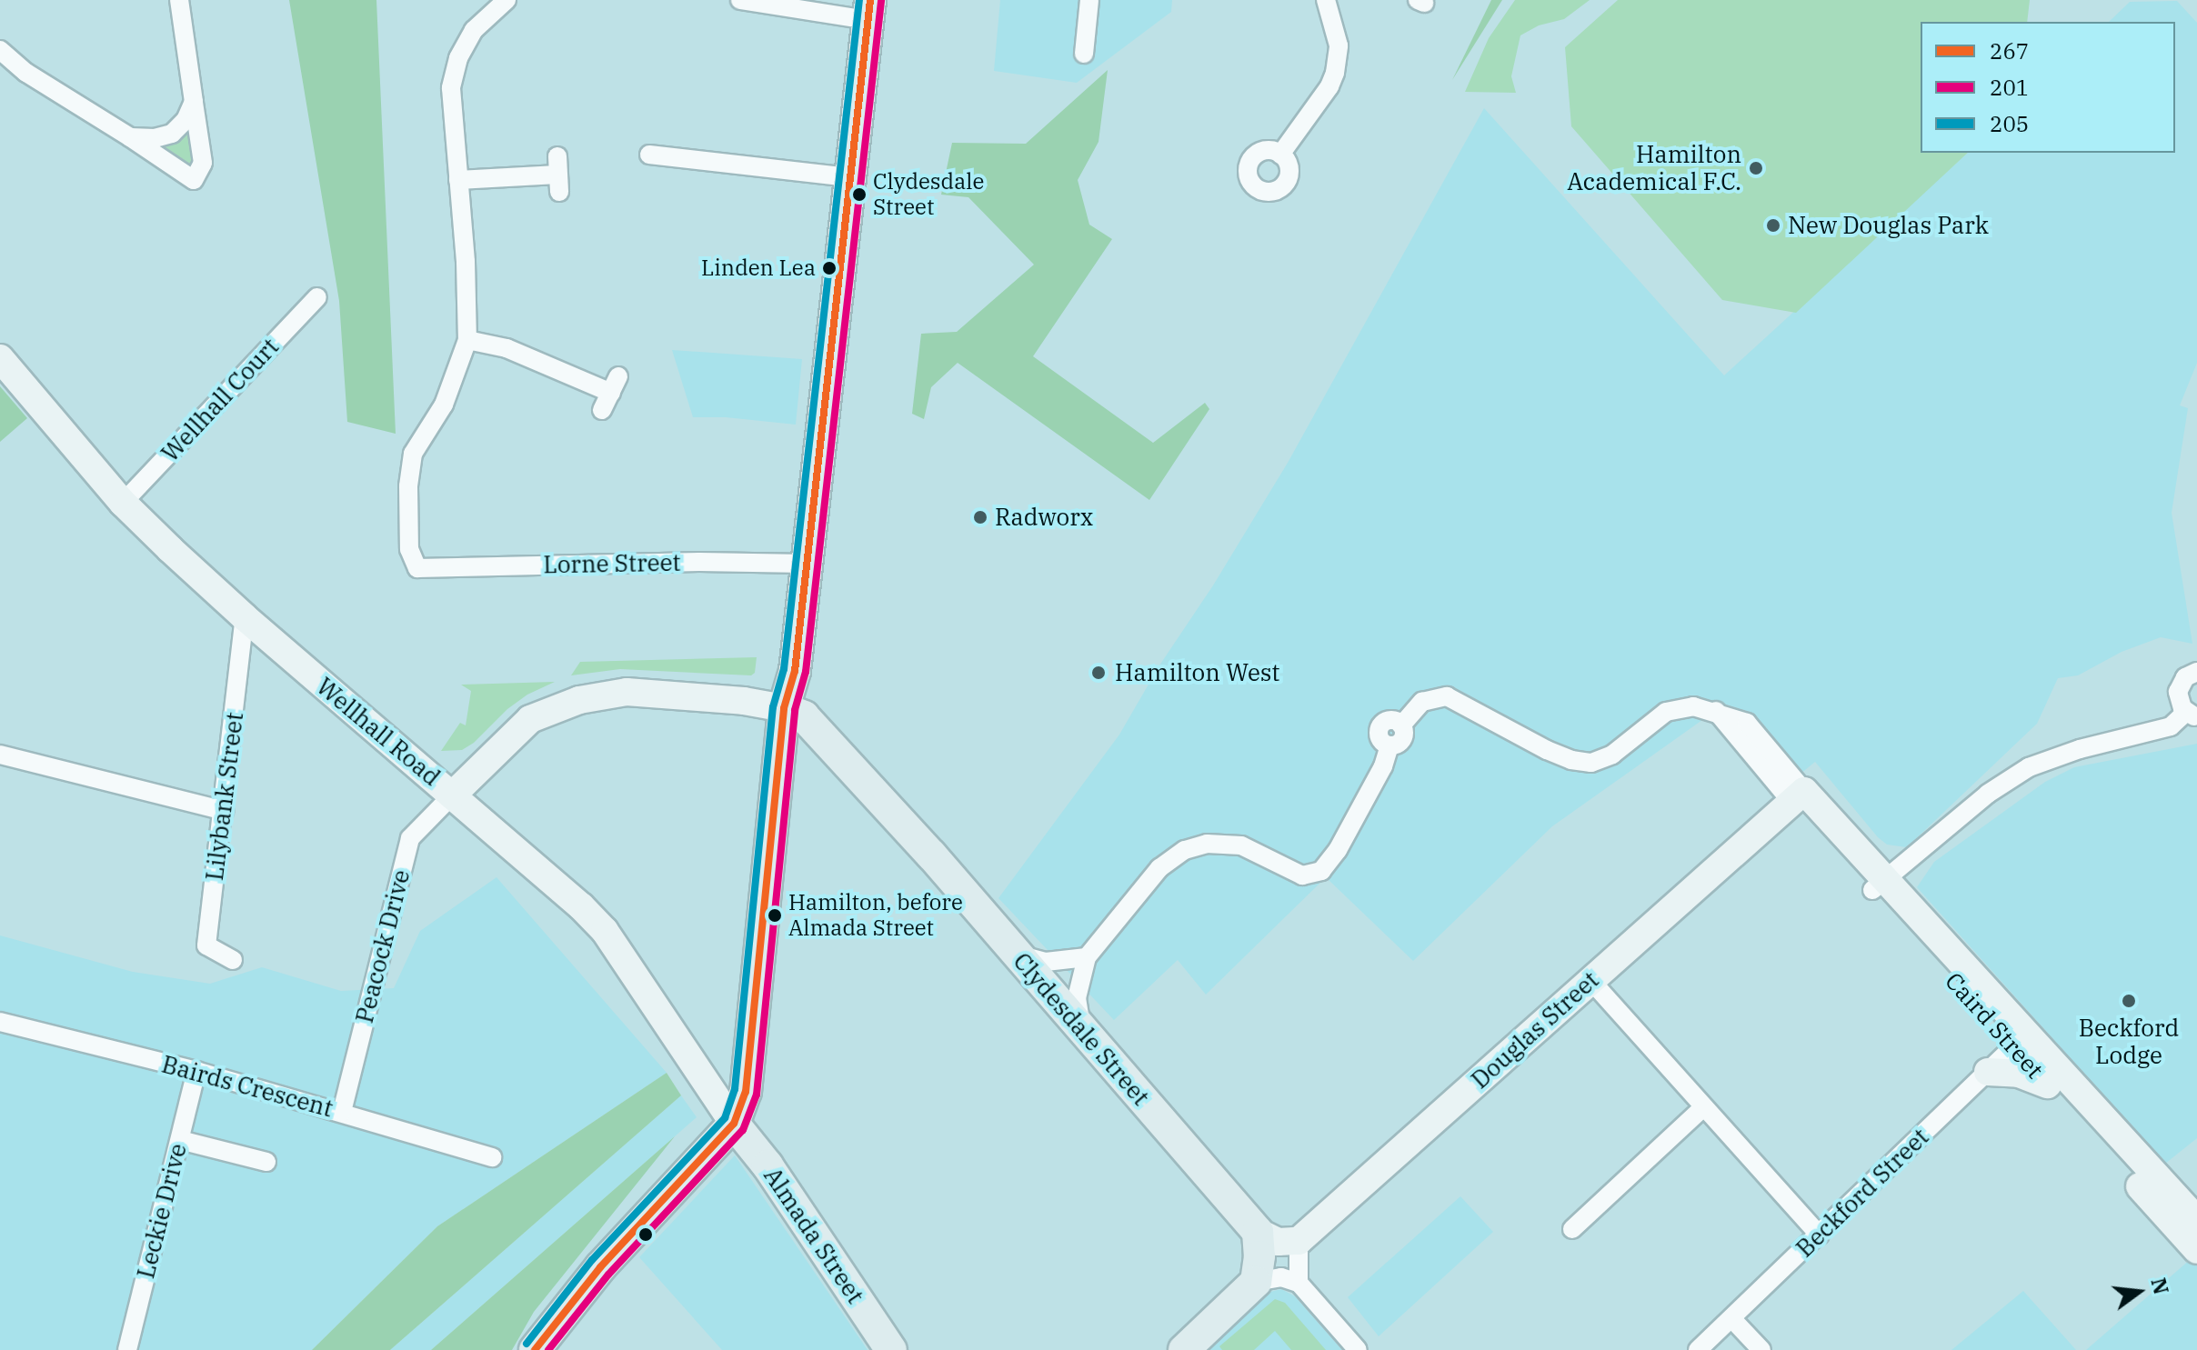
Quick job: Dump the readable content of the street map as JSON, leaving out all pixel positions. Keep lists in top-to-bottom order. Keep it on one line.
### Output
{"streets":{"main road":["Clydesdale Street","Almada Street"],"street":["Wellhall Court","Lorne Street","Wellhall Road","Lilybank Street","Peacock Drive","Caird Street","Douglas Street","Bairds Crescent","Beckford Street","Leckie Drive"]},"crossings":[["Wellhall Court","Wellhall Road"],["Wellhall Road","Lilybank Street"],["Wellhall Road","Peacock Drive"],["Wellhall Road","Almada Street"],["Peacock Drive","Bairds Crescent"],["Caird Street","Douglas Street"],["Caird Street","Beckford Street"],["Bairds Crescent","Leckie Drive"]],"places":["Hamilton Academical F.C.","Clydesdale Street","New Douglas Park","Linden Lea","Radworx","Hamilton West","Hamilton, before Almada Street","Beckford Lodge"],"lines":["transit line 267","transit line 205","transit line 201"],"legend":["267","201","205"],"north":"right"}
